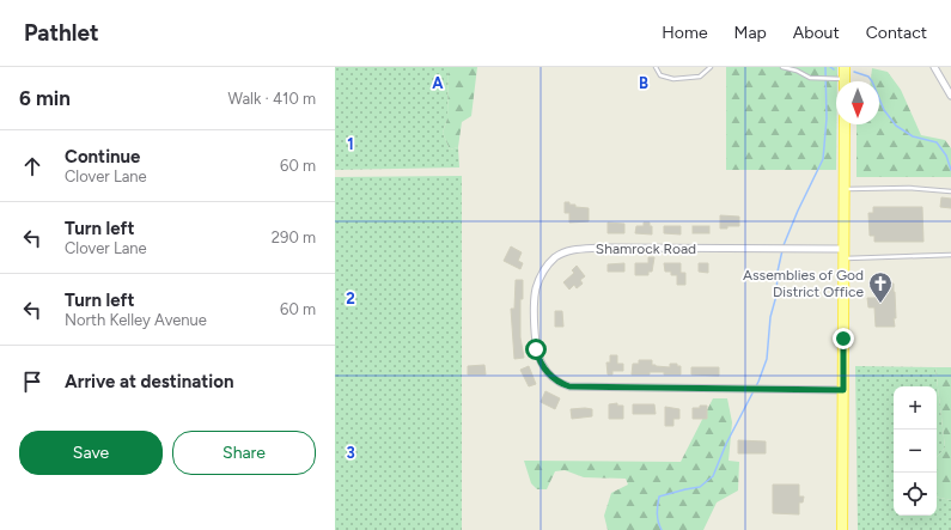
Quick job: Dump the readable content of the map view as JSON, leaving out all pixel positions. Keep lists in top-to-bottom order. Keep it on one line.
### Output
{"streets":{"street":["Shamrock Road"]},"places":{"church":["Assemblies of God District Office"]},"north":"bottom","page":{"header":"Pathlet","nav":["Home","Map","About","Contact"],"heading":["6 min","Walk · 410 m"],"list":[["Continue","Clover Lane","60 m"],["Turn left","Clover Lane","290 m"],["Turn left","North Kelley Avenue","60 m"],"Arrive at destination"],"map_buttons":["+","−"],"buttons":["Save","Share"]},"grid":{"columns":["A","B"],"rows":["1","2","3"]}}
